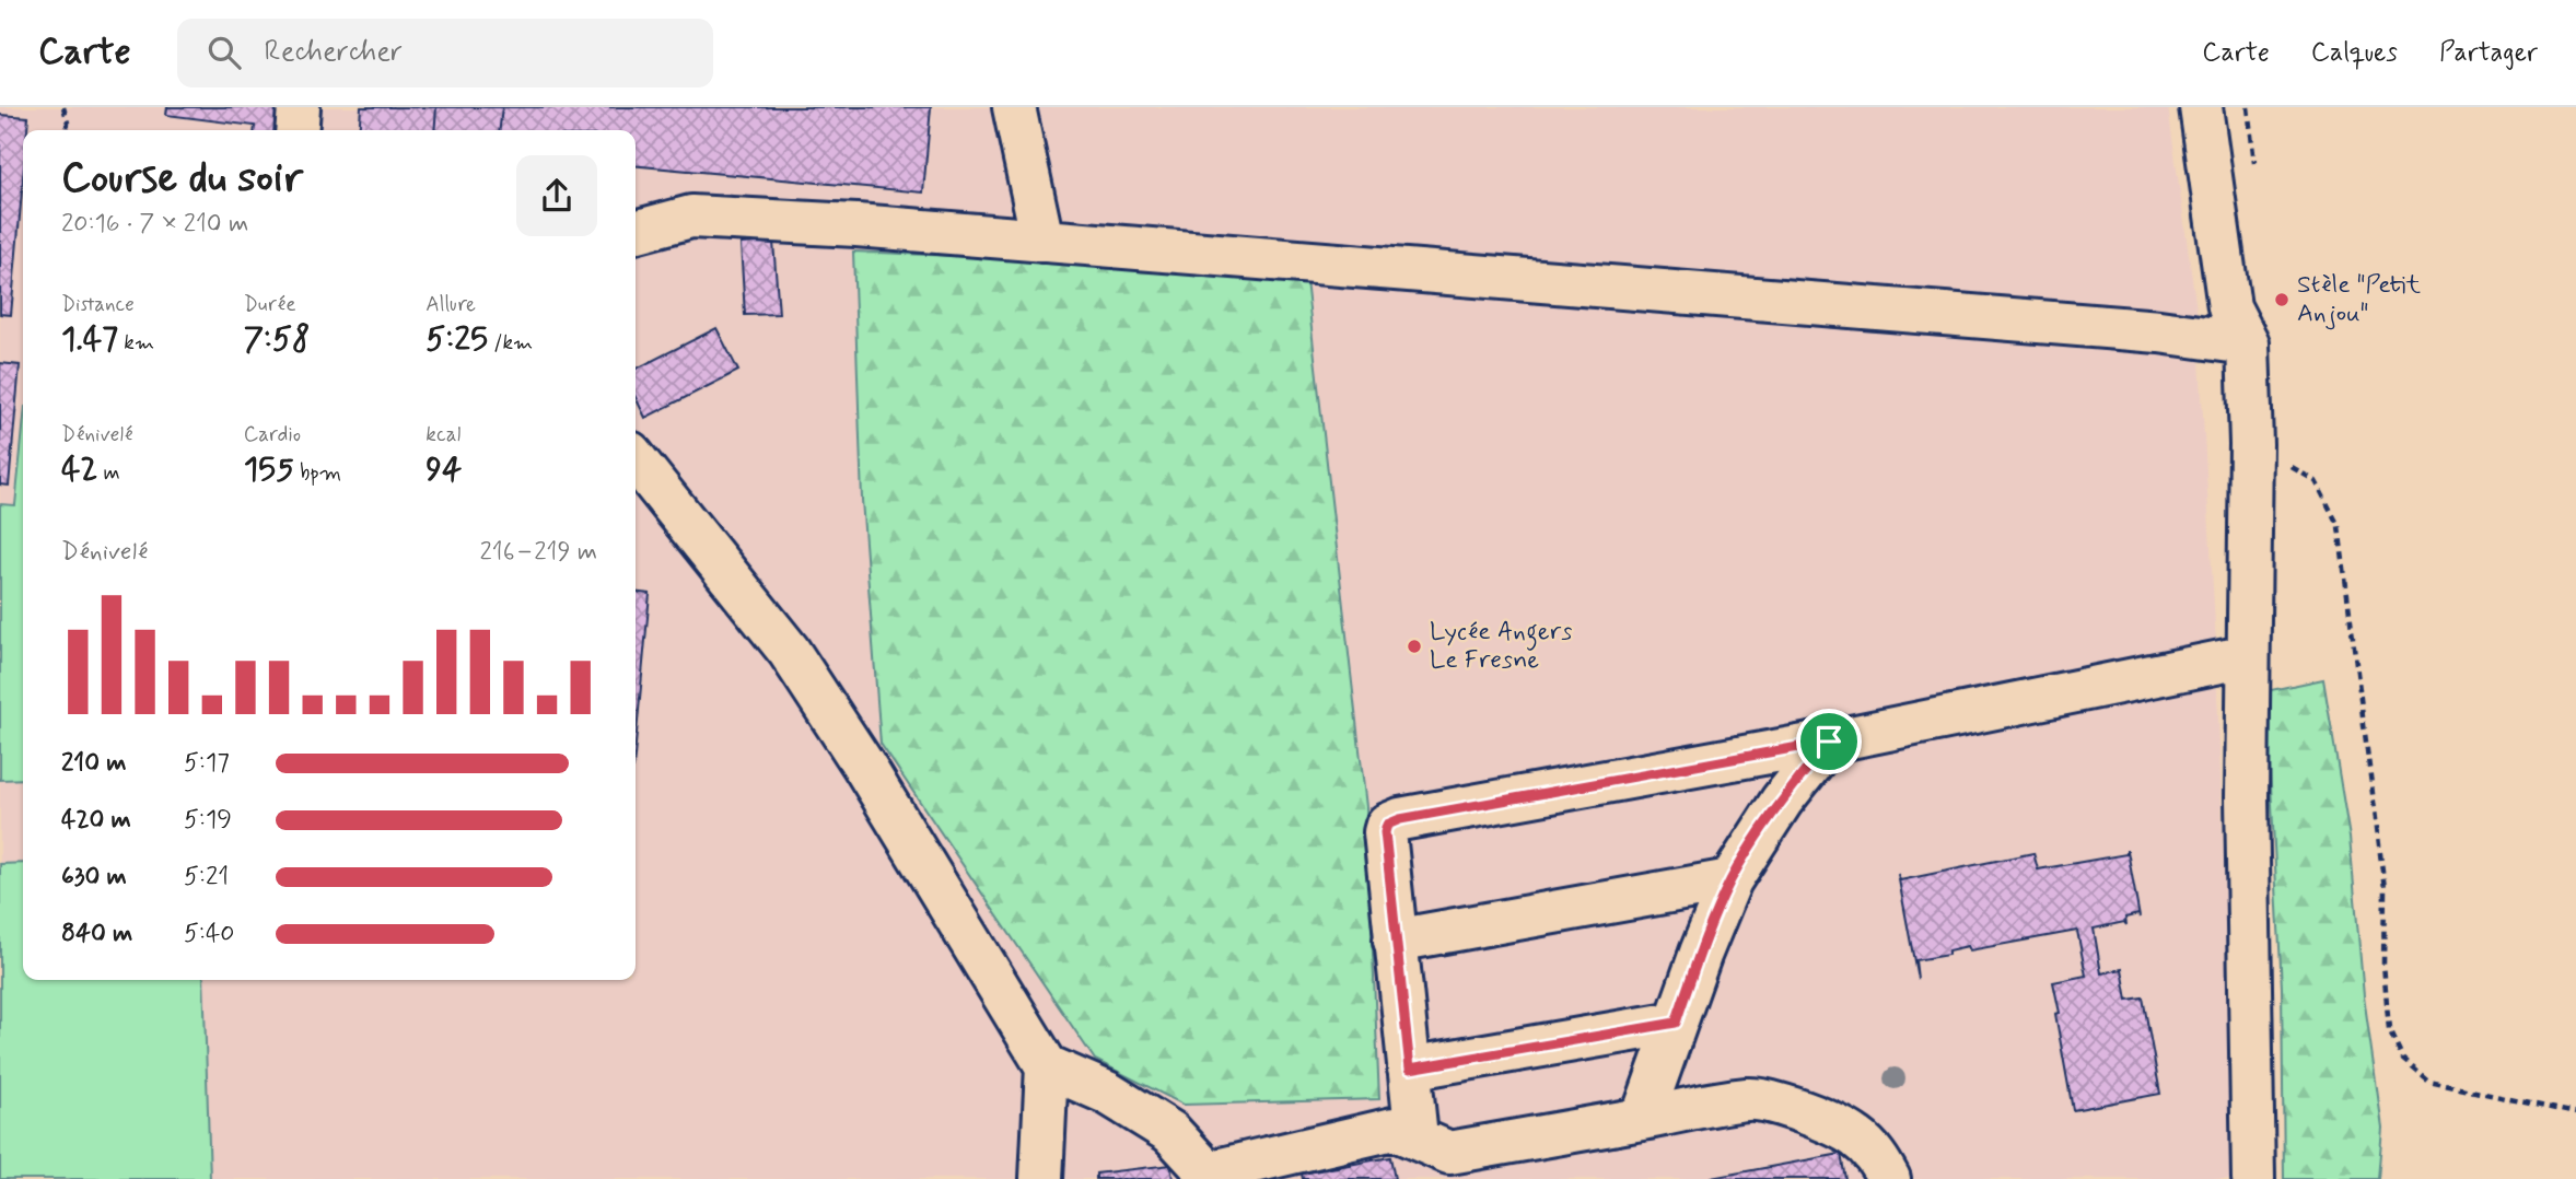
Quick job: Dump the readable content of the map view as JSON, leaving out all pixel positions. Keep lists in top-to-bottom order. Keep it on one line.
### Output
{"places":["Stèle \"Petit Anjou\"","Lycée Angers Le Fresne"],"page":{"header":"Carte","search":"Rechercher","nav":["Carte","Calques","Partager"],"heading":["Course du soir","20:16 · 7 × 210 m"],"stats":[["Distance","1.47 km"],["Durée","7:58"],["Allure","5:25 /km"],["Dénivelé","42 m"],["Cardio","155 bpm"],["kcal","94"]],"chart":["Dénivelé","216–219 m"],"list":[{"name":"210 m","note":"5:17"},{"name":"420 m","note":"5:19"},{"name":"630 m","note":"5:21"},{"name":"840 m","note":"5:40"}]}}
